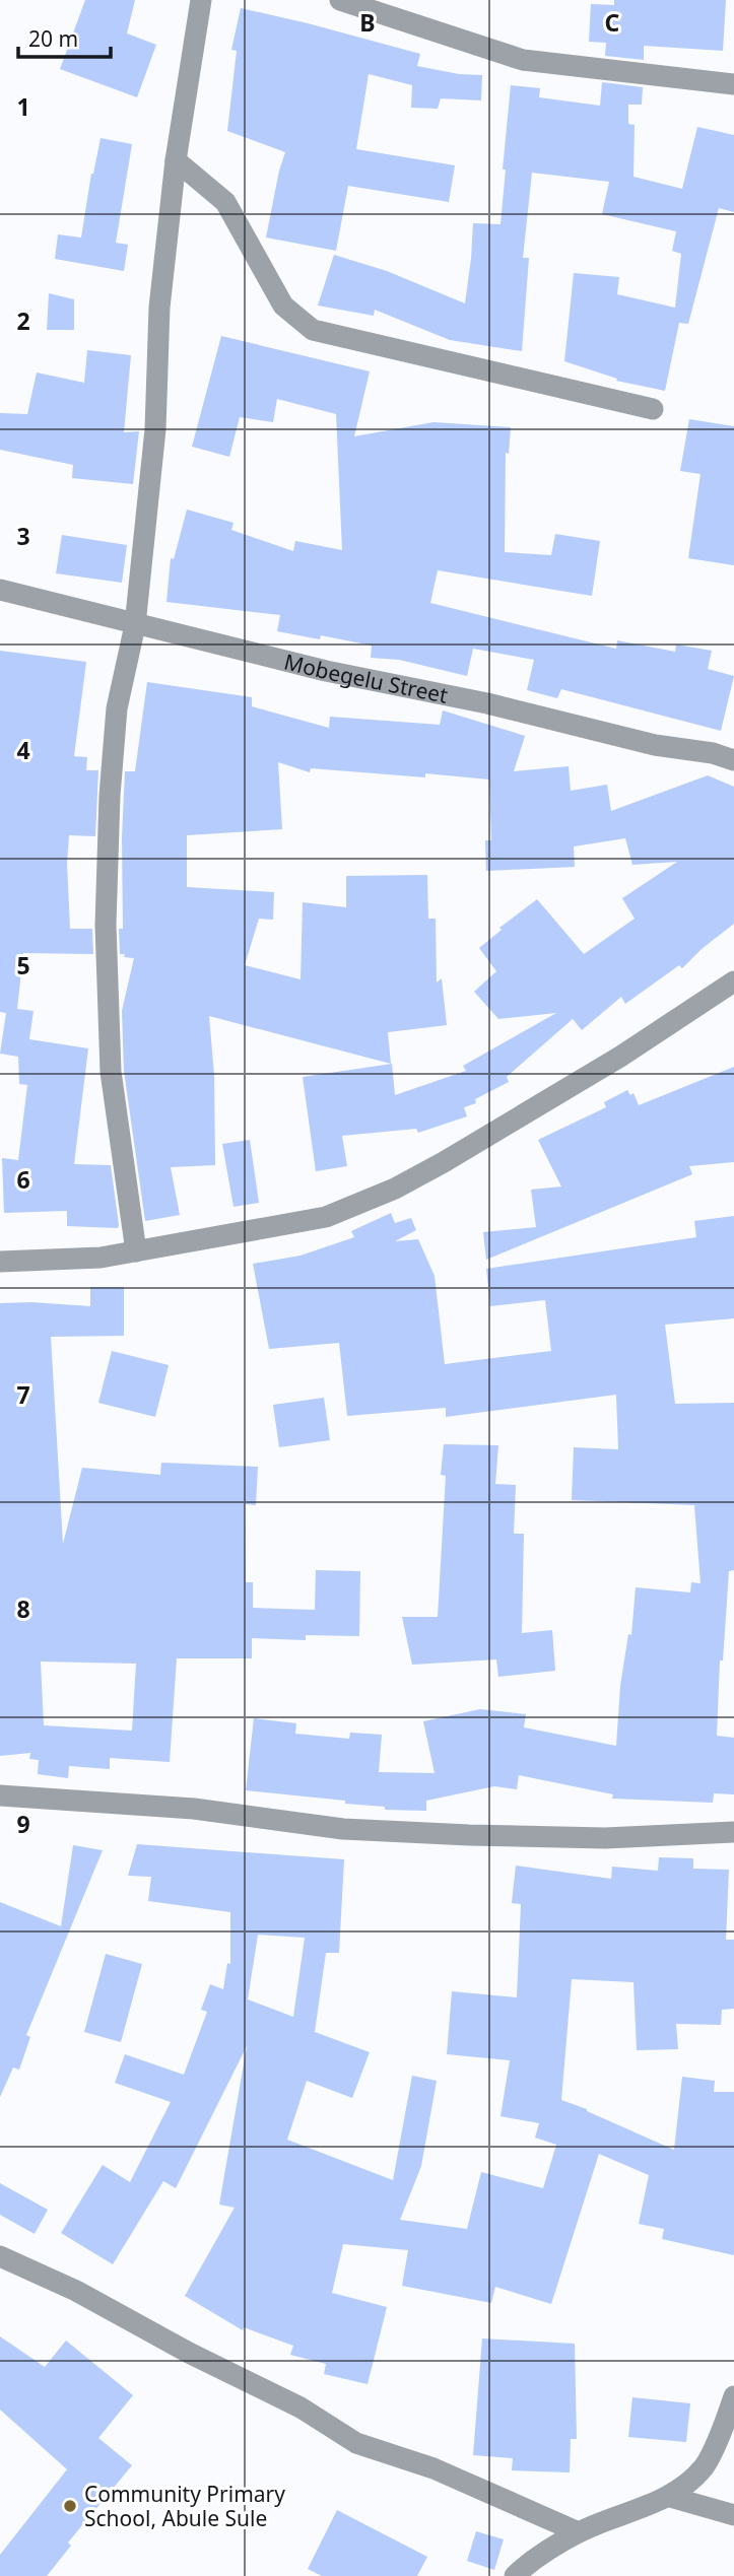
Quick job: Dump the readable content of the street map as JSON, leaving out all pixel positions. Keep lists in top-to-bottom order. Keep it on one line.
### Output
{"streets":{"street":["Mobegelu Street"]},"places":["Community Primary School, Abule Sule"],"scale_bar":"20 m","grid":{"columns":["B","C"],"rows":["1","2","3","4","5","6","7","8","9"]}}
